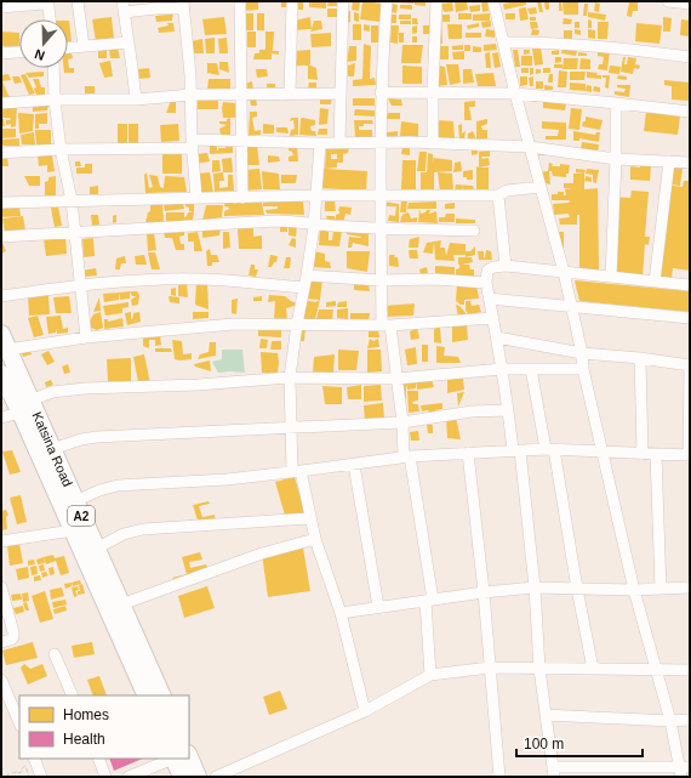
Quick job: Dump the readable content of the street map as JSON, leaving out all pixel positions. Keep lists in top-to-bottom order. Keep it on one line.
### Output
{"streets":{"highway":["Katsina Road","A2"]},"legend":["Homes","Health"],"scale_bar":"100 m","north":"bottom"}
